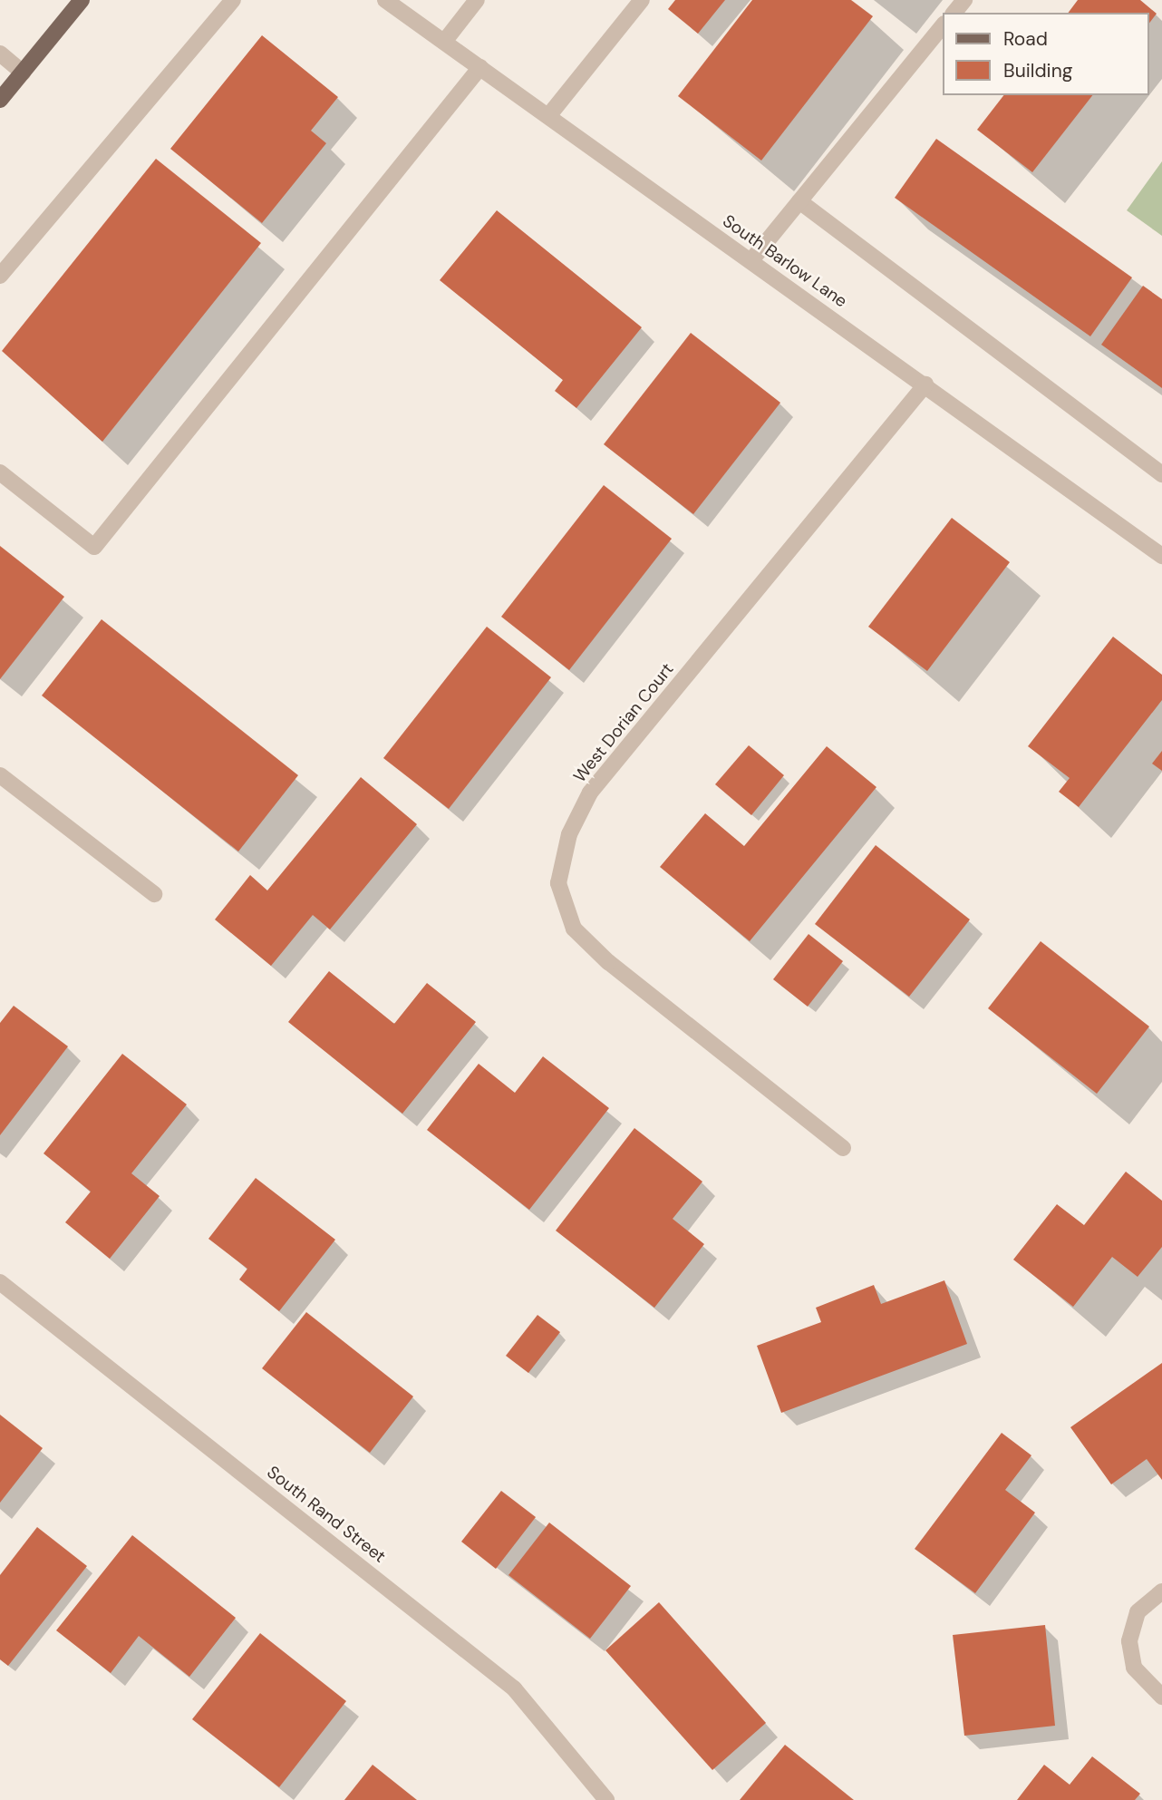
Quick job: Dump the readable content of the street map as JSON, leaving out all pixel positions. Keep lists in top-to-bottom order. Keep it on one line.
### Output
{"streets":{"street":["South Barlow Lane","West Dorian Court","South Rand Street"]},"crossings":[["South Barlow Lane","West Dorian Court"]],"legend":["Road","Building"]}
